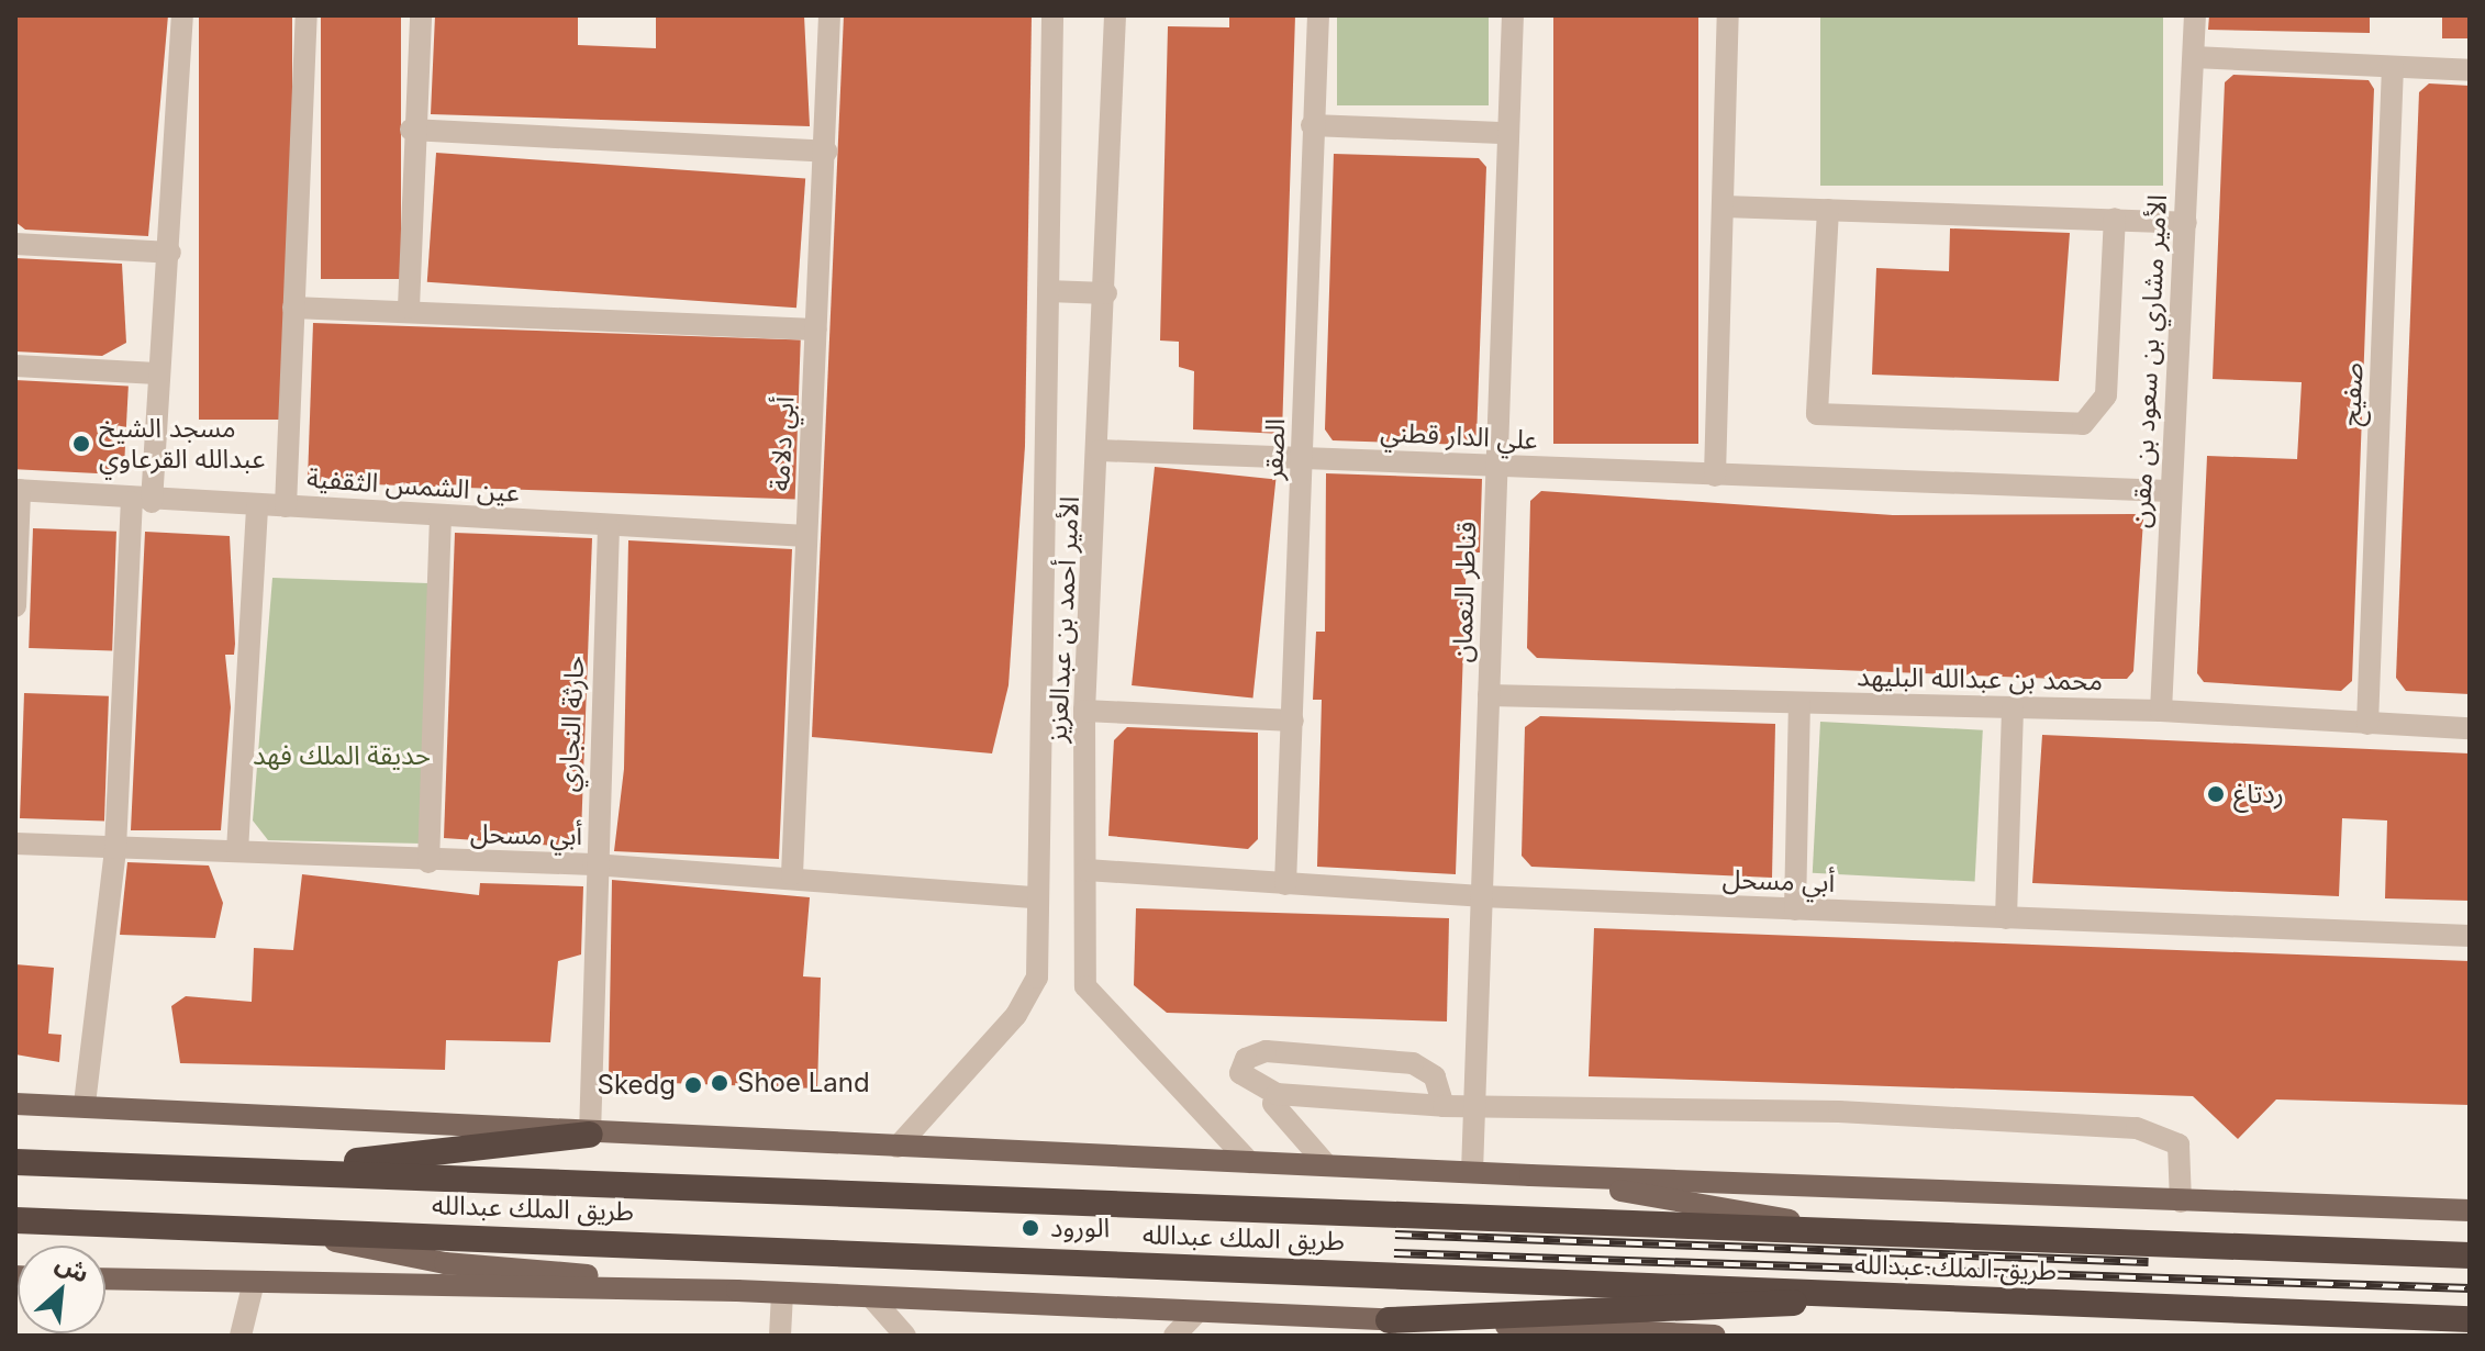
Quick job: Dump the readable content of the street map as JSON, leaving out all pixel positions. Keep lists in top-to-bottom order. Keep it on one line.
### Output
{"streets":{"highway":["طريق الملك عبدالله"],"street":["الأمير مشاري بن سعود بن مقرن","صفيح","علي الدار قطني","أبي دلامة","الصقر","عين الشمس الثقفية","قناطر النعمان","الأمير أحمد بن عبدالعزيز","محمد بن عبدالله البليهد","حارثة النجاري","أبي مسحل"]},"crossings":[["الأمير مشاري بن سعود بن مقرن","علي الدار قطني"],["الأمير مشاري بن سعود بن مقرن","محمد بن عبدالله البليهد"],["صفيح","محمد بن عبدالله البليهد"],["علي الدار قطني","الصقر"],["علي الدار قطني","قناطر النعمان"],["علي الدار قطني","الأمير أحمد بن عبدالعزيز"],["أبي دلامة","عين الشمس الثقفية"],["أبي دلامة","أبي مسحل"],["الصقر","أبي مسحل"],["عين الشمس الثقفية","حارثة النجاري"],["قناطر النعمان","محمد بن عبدالله البليهد"],["قناطر النعمان","أبي مسحل"],["الأمير أحمد بن عبدالعزيز","أبي مسحل"],["حارثة النجاري","أبي مسحل"]],"parks":["حديقة الملك فهد"],"places":["مسجد الشيخ عبدالله القرعاوي","ردتاغ","Shoe Land","Skedg","الورود"],"north":"top right"}
